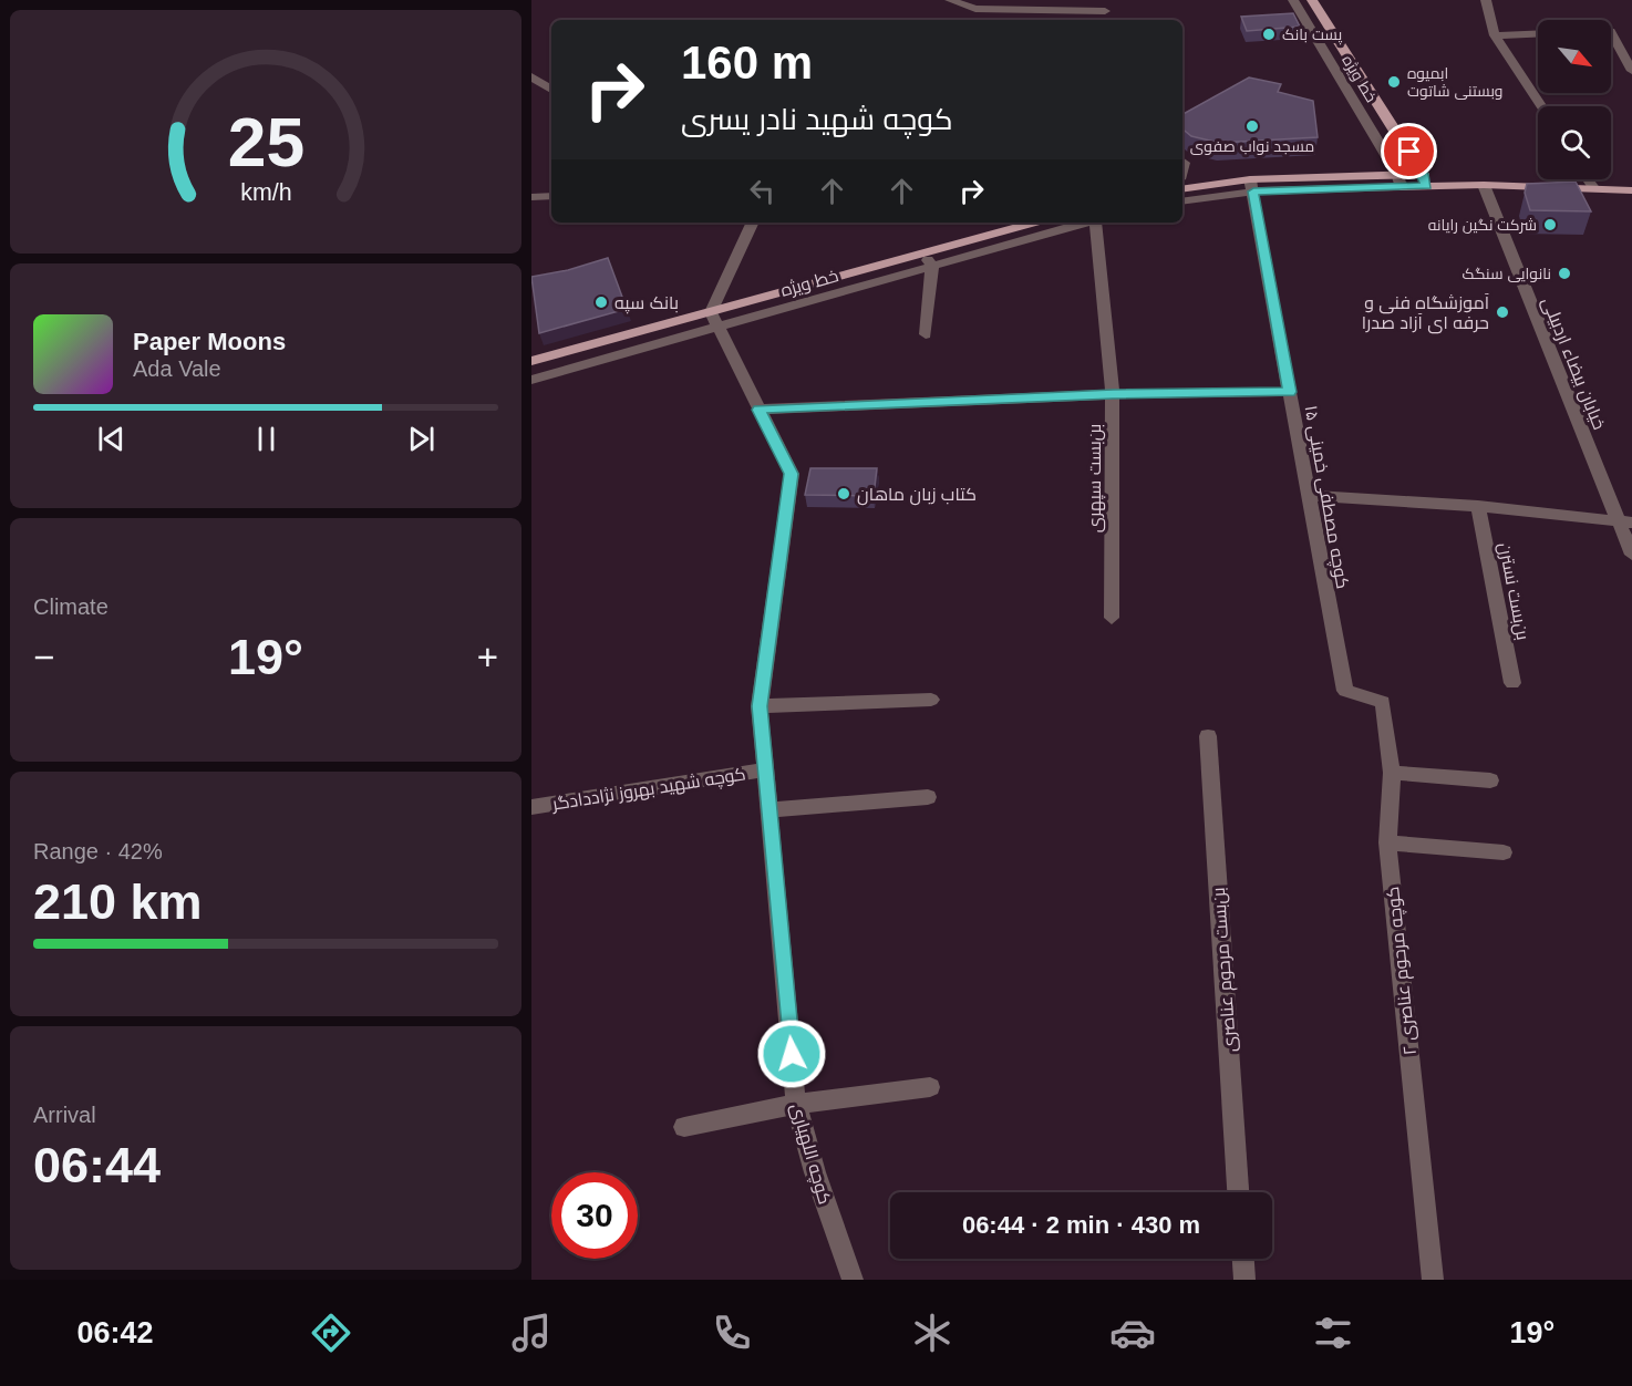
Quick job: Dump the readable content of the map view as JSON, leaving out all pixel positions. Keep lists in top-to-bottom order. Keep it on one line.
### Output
{"streets":{"street":["خط ویژه","خیابان بیضاء اردبیلی","بن‌بست سپهری","کوچه مصطفی خمینی ۱۵","بن‌بست نسترن","کوچه شهید بهروز نژاددادگر","بن‌بست مرحوم عناصری","کوچه مرحوم عناصری ۲","کوچه اللهیاری"]},"crossings":[["خط ویژه","کوچه اللهیاری"],["کوچه مصطفی خمینی ۱۵","کوچه مرحوم عناصری ۲"],["کوچه شهید بهروز نژاددادگر","کوچه اللهیاری"]],"places":["پست بانک","ابمیوه وبستنی شاتوت","مسجد نواب صفوی","شرکت نگین رایانه","نانوایی سنگک","بانک سپه","آموزشگاه فنی و حرفه ای آزاد صدرا","کتاب زبان ماهان"],"north":"bottom right","page":{"turn":["160 m","کوچه شهید نادر یسری"],"song":["Paper Moons","Ada Vale"],"tile":["Climate",["Range · 42%","210 km"],["Arrival","06:44"]],"heat":["−","19°","+"],"limit":"30","trip":"06:44 · 2 min · 430 m","tabs":["06:42","19°"],"gauge":["25","km/h"]}}
